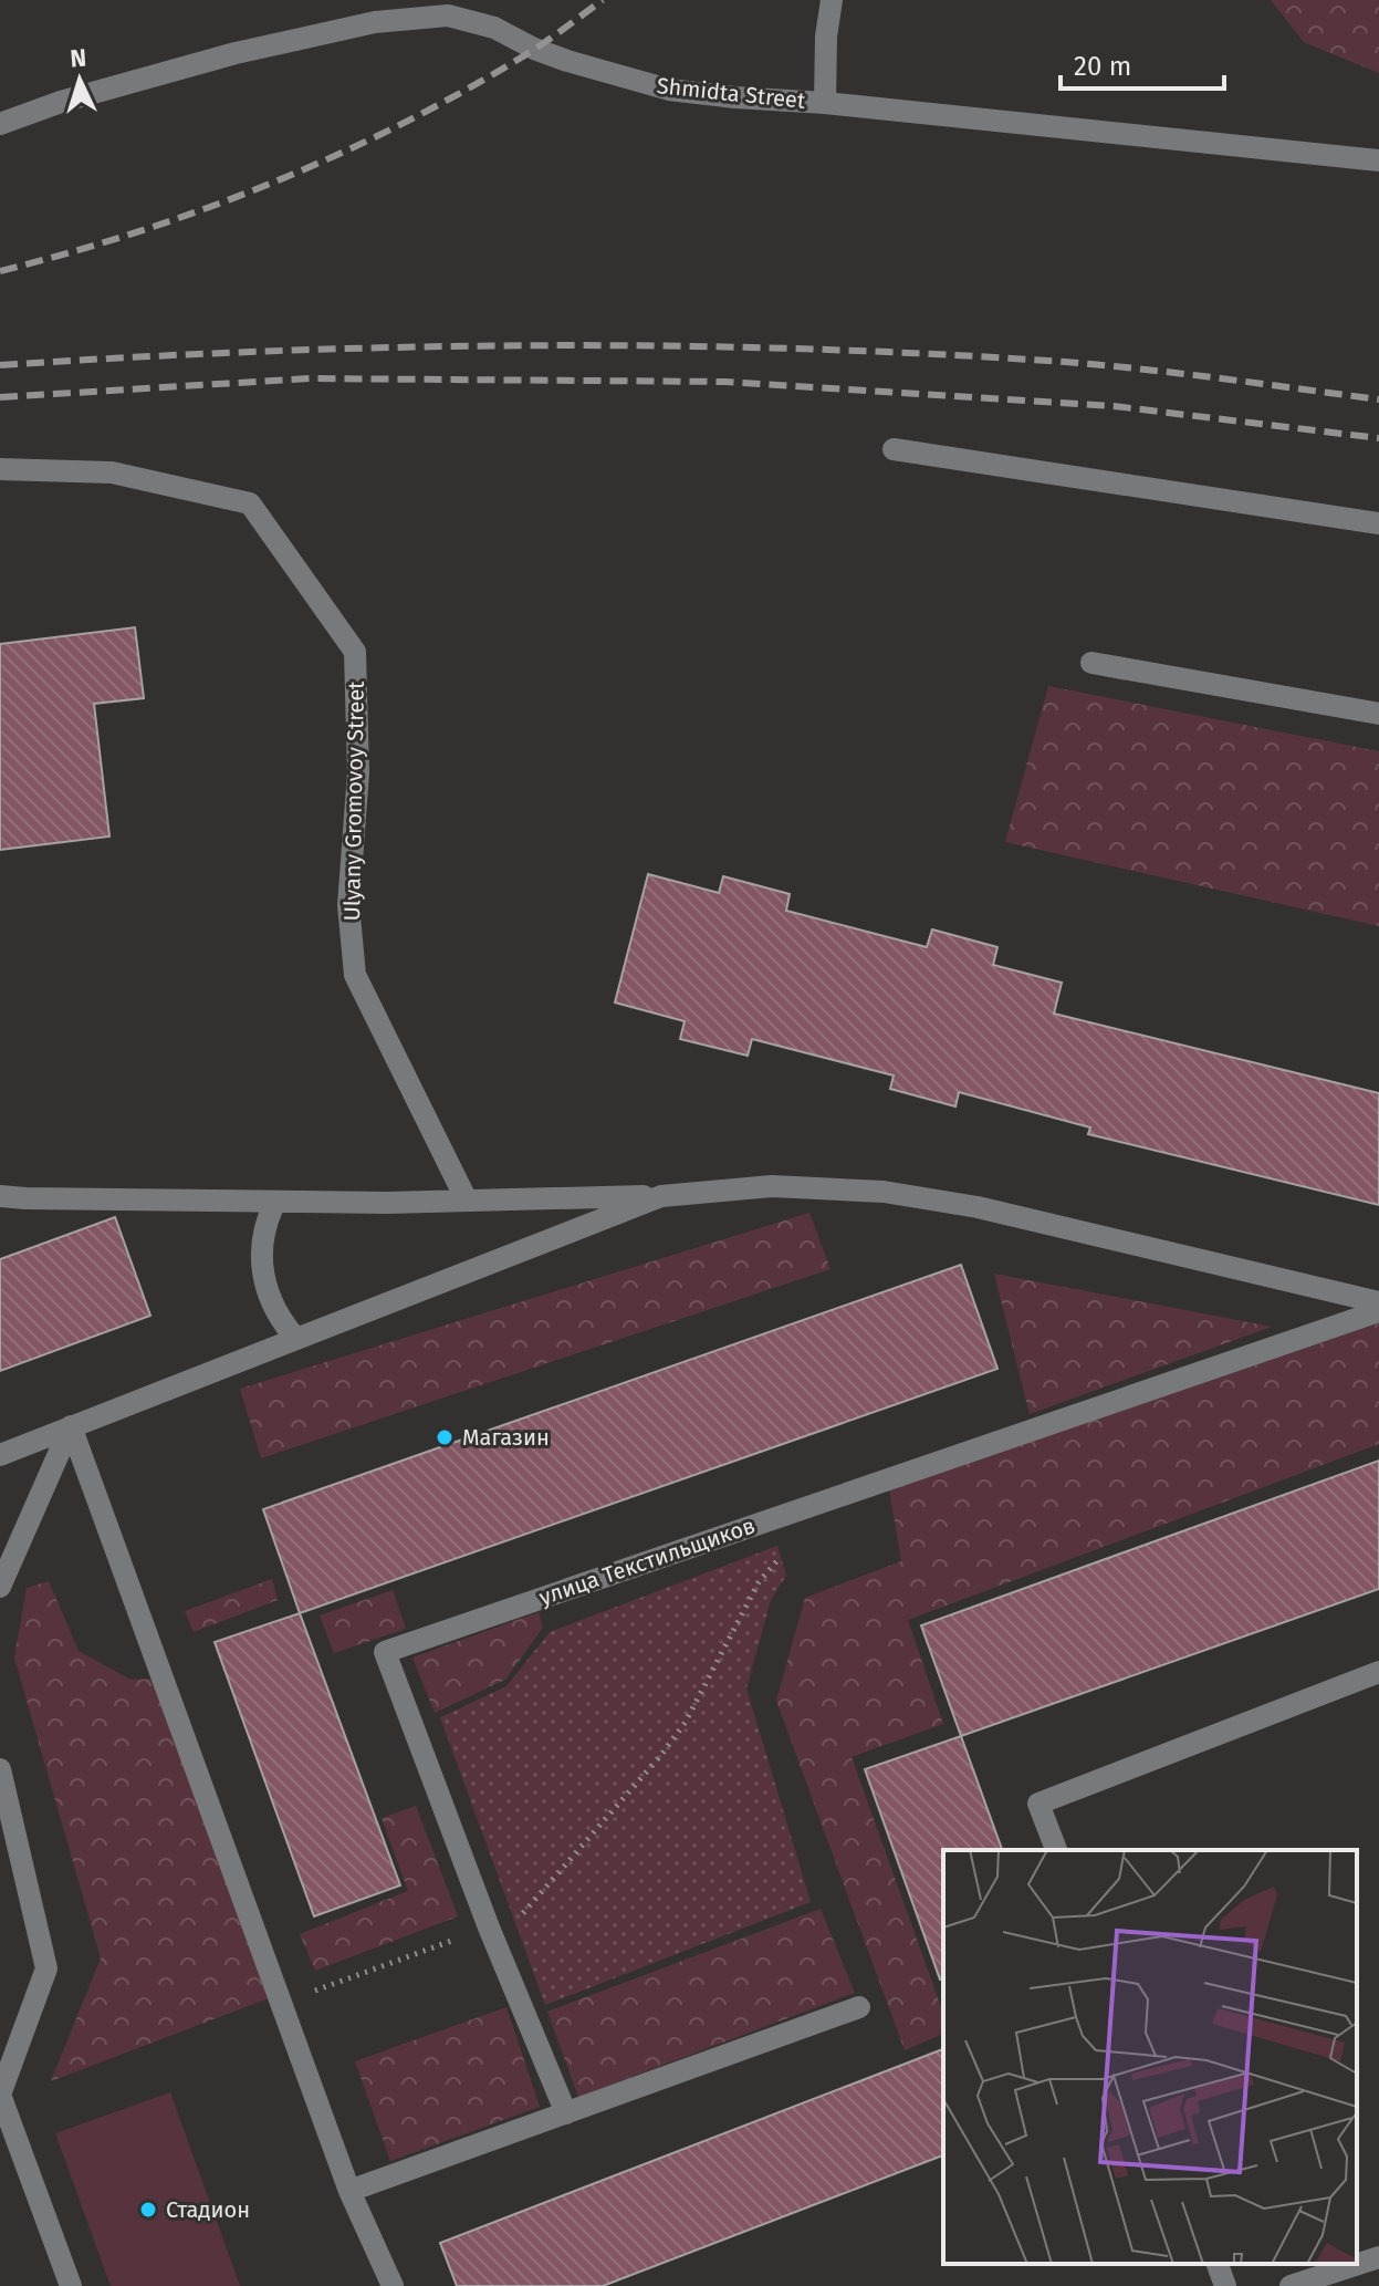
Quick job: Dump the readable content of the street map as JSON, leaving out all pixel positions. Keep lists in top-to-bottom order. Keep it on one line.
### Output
{"streets":{"street":["Shmidta Street","Ulyany Gromovoy Street","улица Текстильщиков"]},"places":["Магазин","Стадион"],"scale_bar":"20 m","north":"top"}
